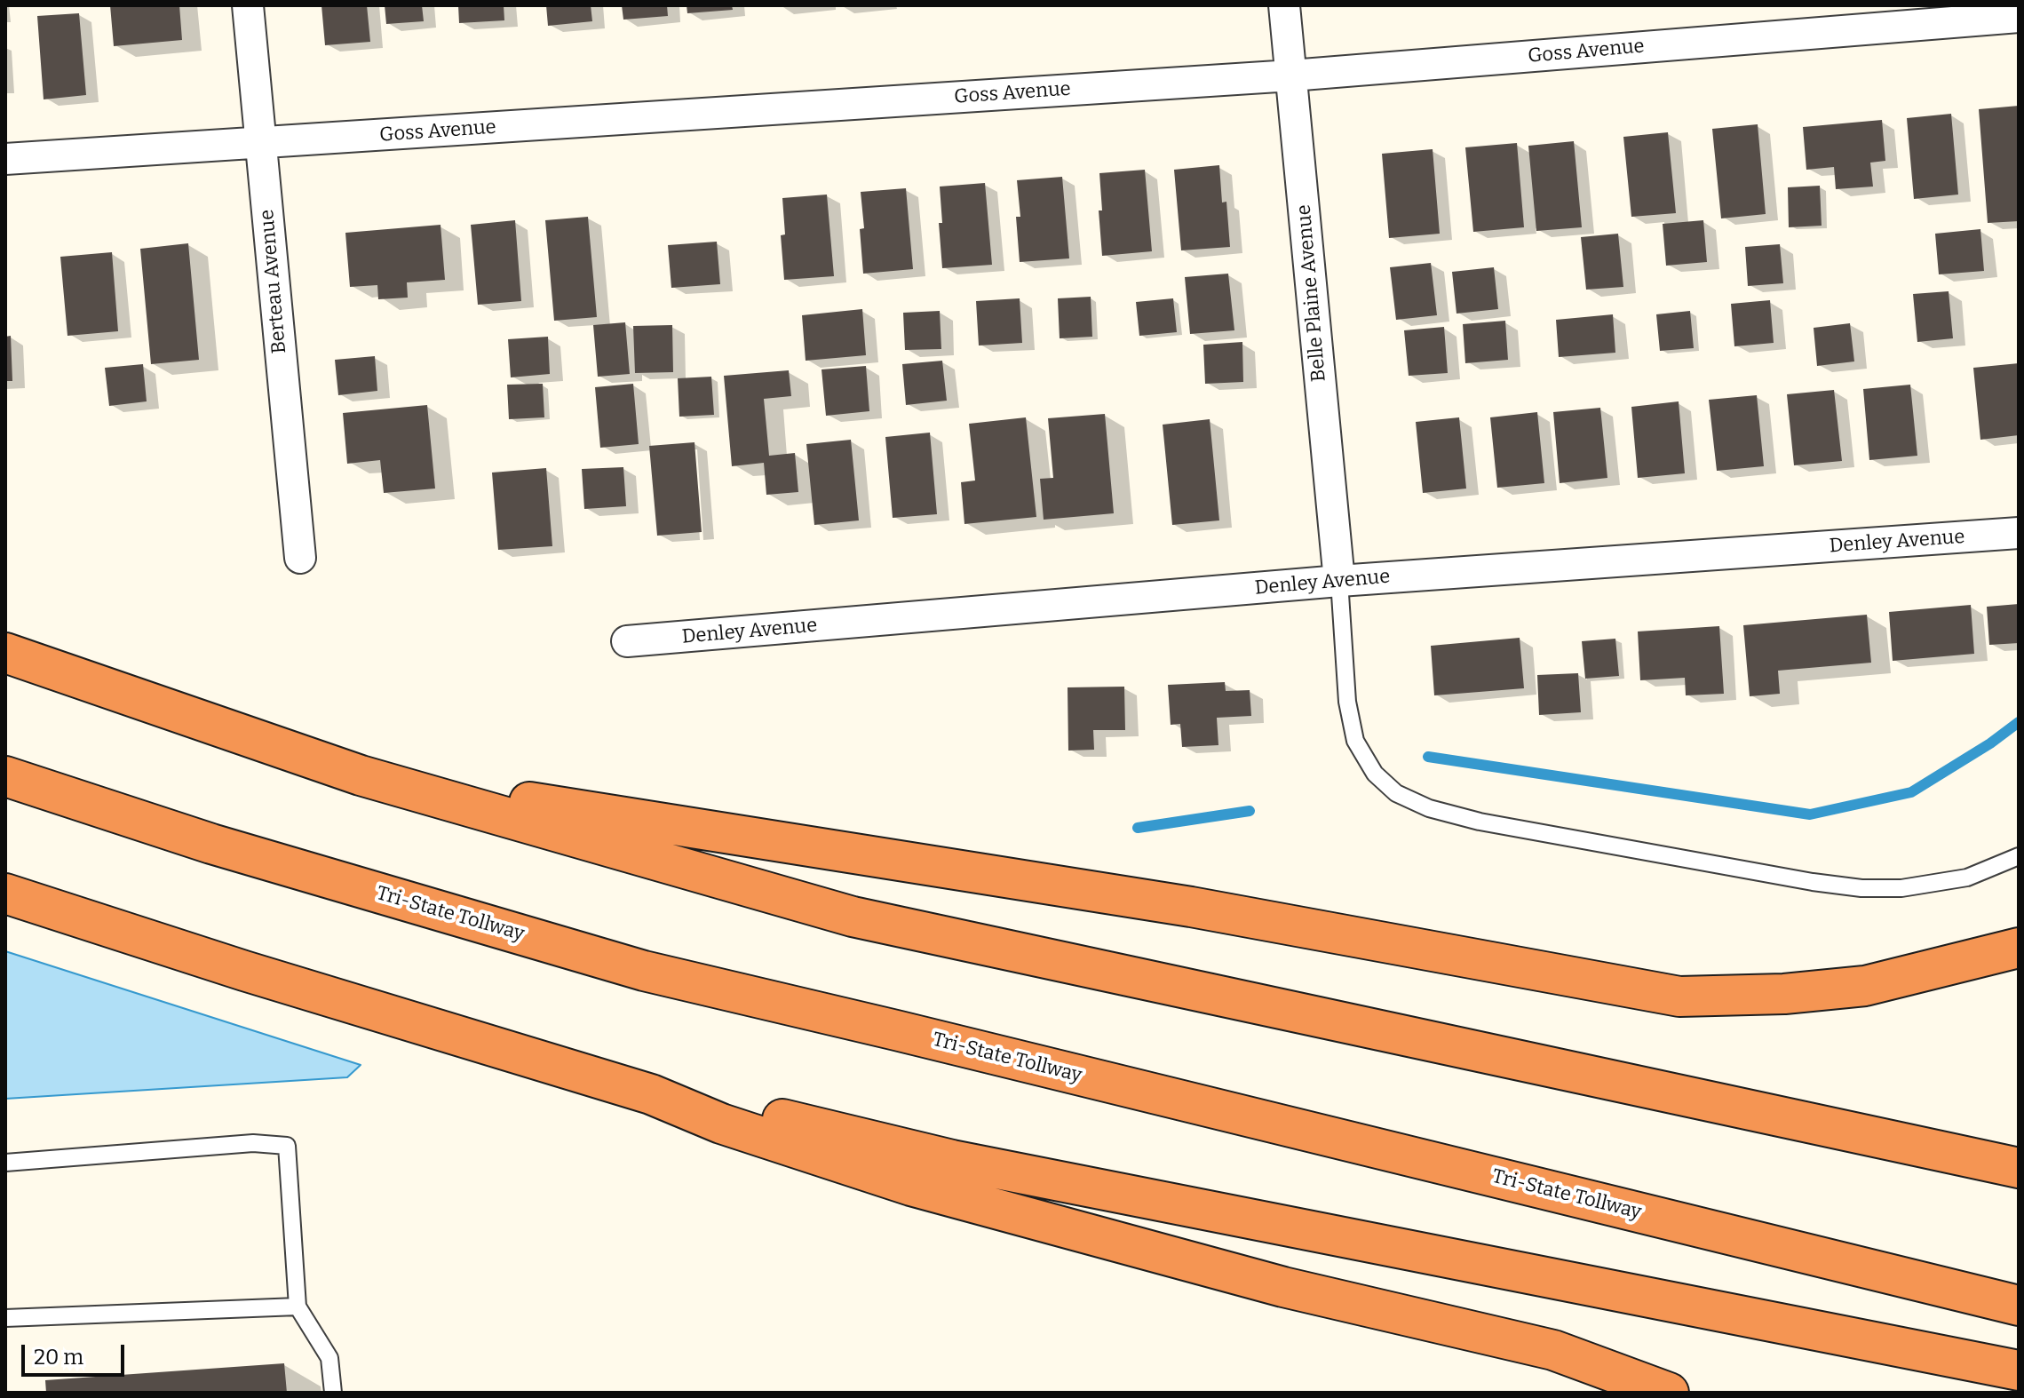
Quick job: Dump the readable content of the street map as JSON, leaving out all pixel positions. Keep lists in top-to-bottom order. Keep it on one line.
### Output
{"streets":{"highway":["Tri-State Tollway"],"street":["Goss Avenue","Berteau Avenue","Belle Plaine Avenue","Denley Avenue"]},"crossings":[["Goss Avenue","Berteau Avenue"],["Goss Avenue","Belle Plaine Avenue"],["Belle Plaine Avenue","Denley Avenue"]],"scale_bar":"20 m"}
